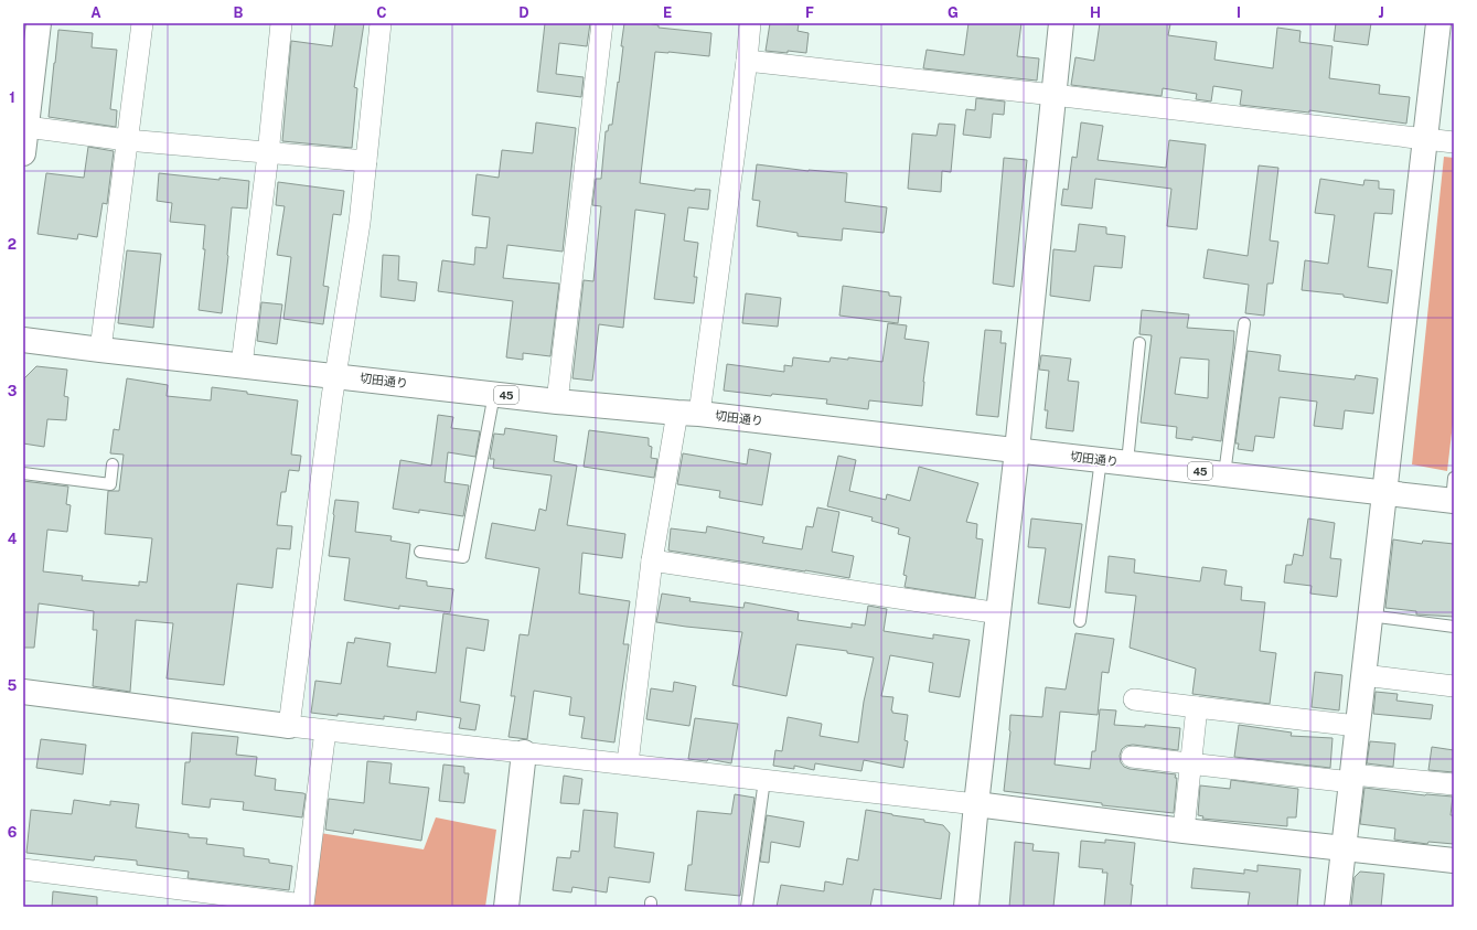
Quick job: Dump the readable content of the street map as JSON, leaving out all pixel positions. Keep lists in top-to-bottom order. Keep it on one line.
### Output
{"streets":{"street":["切田通り","45"]},"grid":{"columns":["A","B","C","D","E","F","G","H","I","J"],"rows":["1","2","3","4","5","6"]}}
